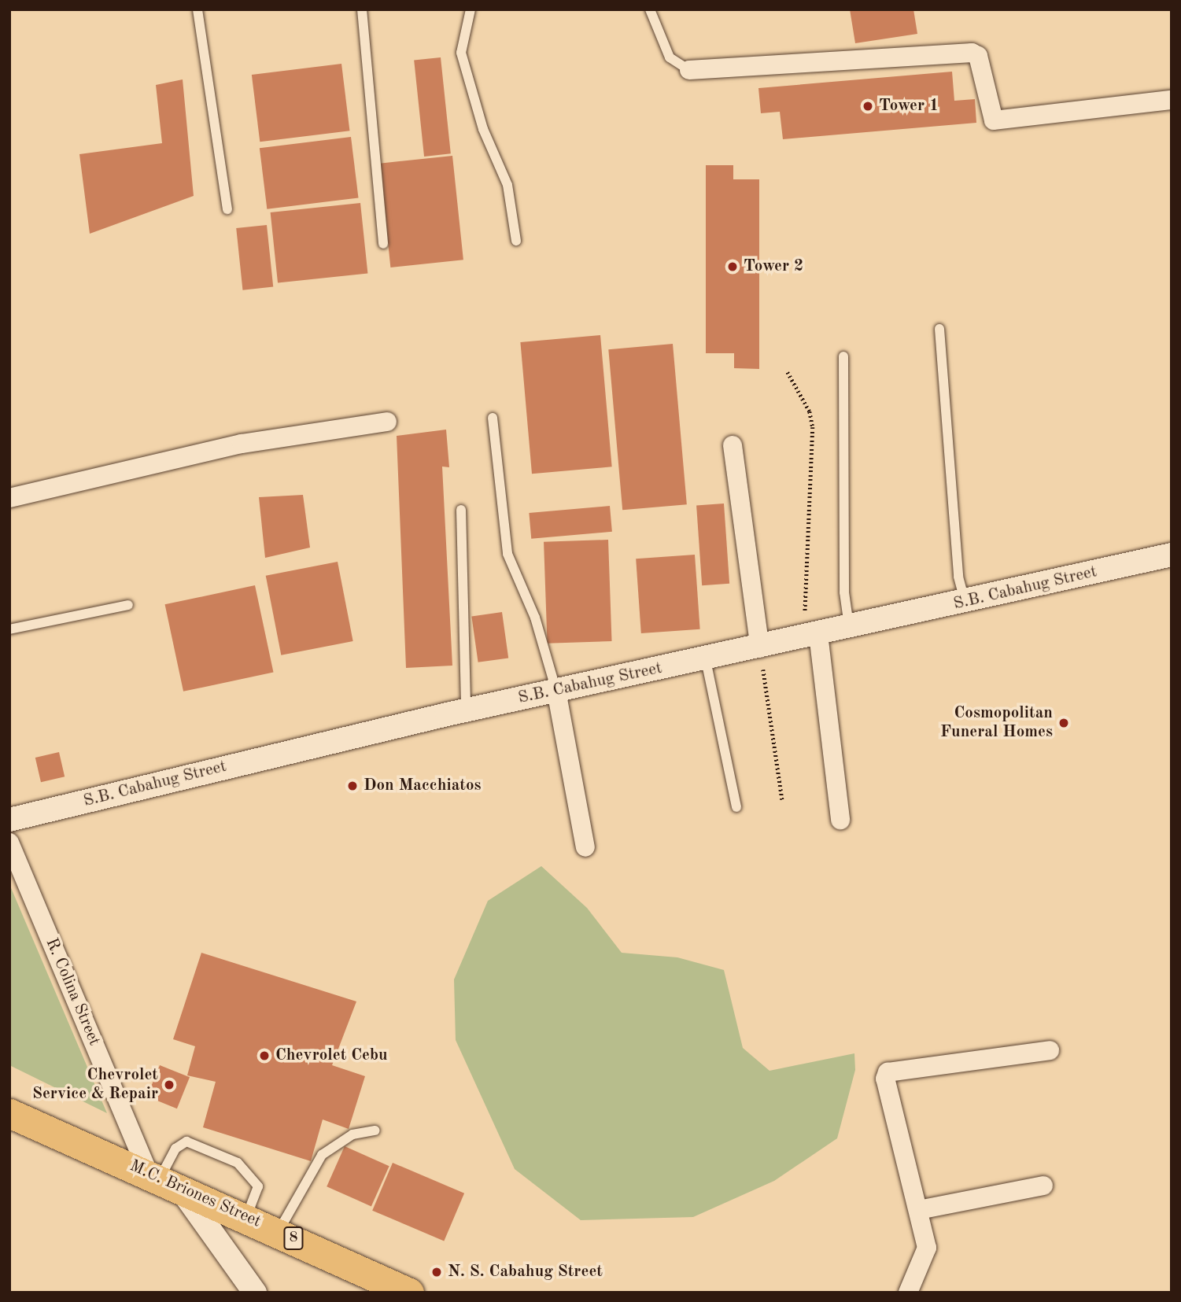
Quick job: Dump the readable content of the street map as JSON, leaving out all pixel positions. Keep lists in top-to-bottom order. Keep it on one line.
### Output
{"streets":{"main road":["M.C. Briones Street","8"],"street":["S.B. Cabahug Street","R. Colina Street"]},"crossings":[["R. Colina Street","M.C. Briones Street"]],"places":["Tower 1","Tower 2","Cosmopolitan Funeral Homes","Don Macchiatos","Chevrolet Cebu","Chevrolet Service & Repair","N. S. Cabahug Street"]}
